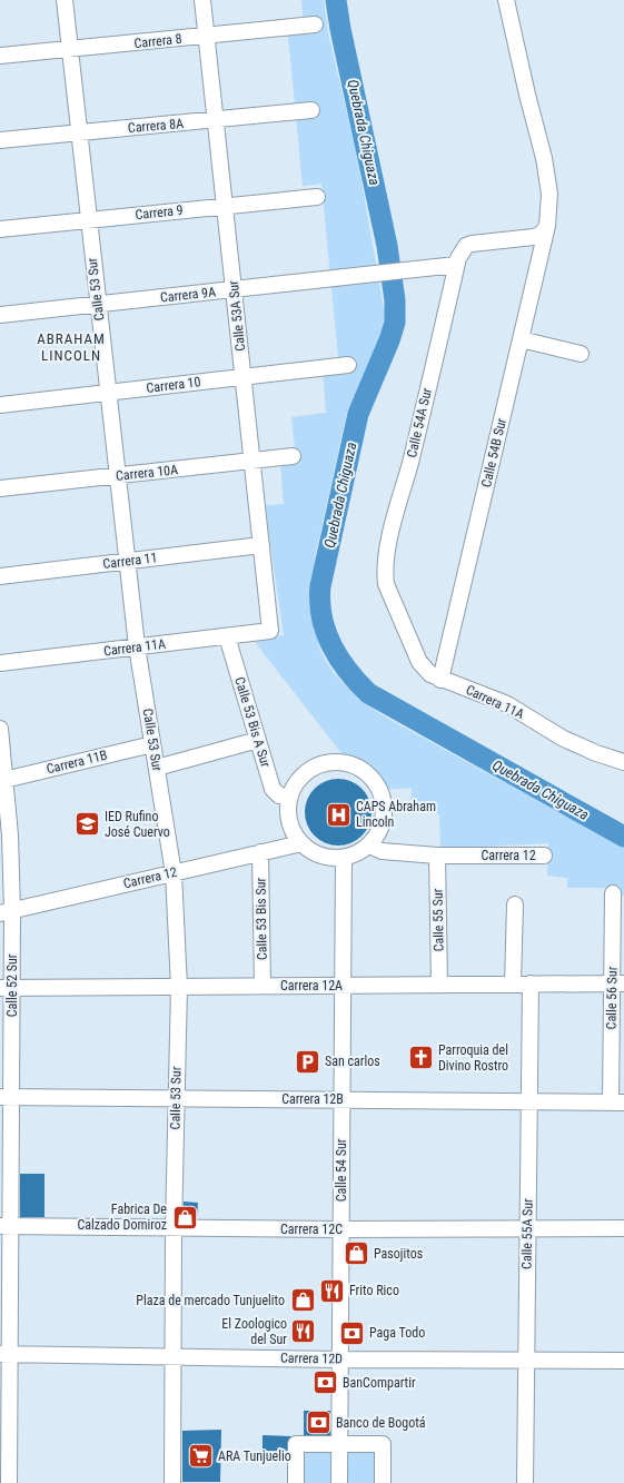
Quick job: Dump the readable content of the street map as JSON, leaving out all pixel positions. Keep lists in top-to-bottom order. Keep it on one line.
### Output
{"streets":{"street":["Carrera 8","Carrera 8A","Carrera 9","Calle 53 Sur","Carrera 9A","Calle 53A Sur","Carrera 10","Calle 54A Sur","Calle 54B Sur","Carrera 10A","Carrera 11","Carrera 11A","Calle 53 Bis A Sur","Carrera 11B","Carrera 12","Calle 53 Bis Sur","Calle 55 Sur","Calle 52 Sur","Carrera 12A","Calle 56 Sur","Carrera 12B","Calle 54 Sur","Carrera 12C","Calle 55A Sur","Carrera 12D"]},"crossings":[["Carrera 8","Calle 53 Sur"],["Carrera 8","Calle 53A Sur"],["Carrera 8A","Calle 53 Sur"],["Carrera 8A","Calle 53A Sur"],["Carrera 9","Calle 53 Sur"],["Carrera 9","Calle 53A Sur"],["Calle 53 Sur","Carrera 9A"],["Calle 53 Sur","Carrera 10"],["Calle 53 Sur","Carrera 10A"],["Calle 53 Sur","Carrera 11"],["Calle 53 Sur","Carrera 11A"],["Calle 53 Sur","Carrera 11B"],["Calle 53 Sur","Carrera 12"],["Calle 53 Sur","Carrera 12A"],["Calle 53 Sur","Carrera 12B"],["Calle 53 Sur","Carrera 12C"],["Calle 53 Sur","Carrera 12D"],["Carrera 9A","Calle 53A Sur"],["Carrera 9A","Calle 54A Sur"],["Calle 53A Sur","Carrera 10"],["Calle 53A Sur","Carrera 10A"],["Calle 53A Sur","Carrera 11"],["Calle 53A Sur","Carrera 11A"],["Calle 54A Sur","Calle 54B Sur"],["Calle 54A Sur","Carrera 11A"],["Calle 54B Sur","Carrera 11A"],["Carrera 11A","Calle 53 Bis A Sur"],["Calle 53 Bis A Sur","Carrera 12"],["Calle 53 Bis A Sur","Calle 54 Sur"],["Carrera 11B","Calle 52 Sur"],["Carrera 12","Calle 53 Bis Sur"],["Carrera 12","Calle 55 Sur"],["Carrera 12","Calle 52 Sur"],["Carrera 12","Calle 54 Sur"],["Calle 53 Bis Sur","Carrera 12A"],["Calle 55 Sur","Carrera 12A"],["Calle 52 Sur","Carrera 12A"],["Calle 52 Sur","Carrera 12B"],["Calle 52 Sur","Carrera 12C"],["Calle 52 Sur","Carrera 12D"],["Carrera 12A","Calle 56 Sur"],["Carrera 12A","Calle 54 Sur"],["Carrera 12A","Calle 55A Sur"],["Calle 56 Sur","Carrera 12B"],["Carrera 12B","Calle 54 Sur"],["Carrera 12B","Calle 55A Sur"],["Calle 54 Sur","Carrera 12C"],["Calle 54 Sur","Carrera 12D"],["Carrera 12C","Calle 55A Sur"],["Calle 55A Sur","Carrera 12D"]],"districts":["ABRAHAM LINCOLN"],"water":["Quebrada Chiguaza"],"places":{"hospital":["CAPS Abraham Lincoln"],"school or university":["IED Rufino José Cuervo"],"church":["Parroquia del Divino Rostro"],"parking":["San carlos"],"shop":["Fabrica De Calzado Domiroz","Pasojitos","Plaza de mercado Tunjuelito"],"restaurant":["Frito Rico","El Zoologico del Sur"],"bank":["Paga Todo","BanCompartir","Banco de Bogotá"],"supermarket":["ARA Tunjuelio"]}}
